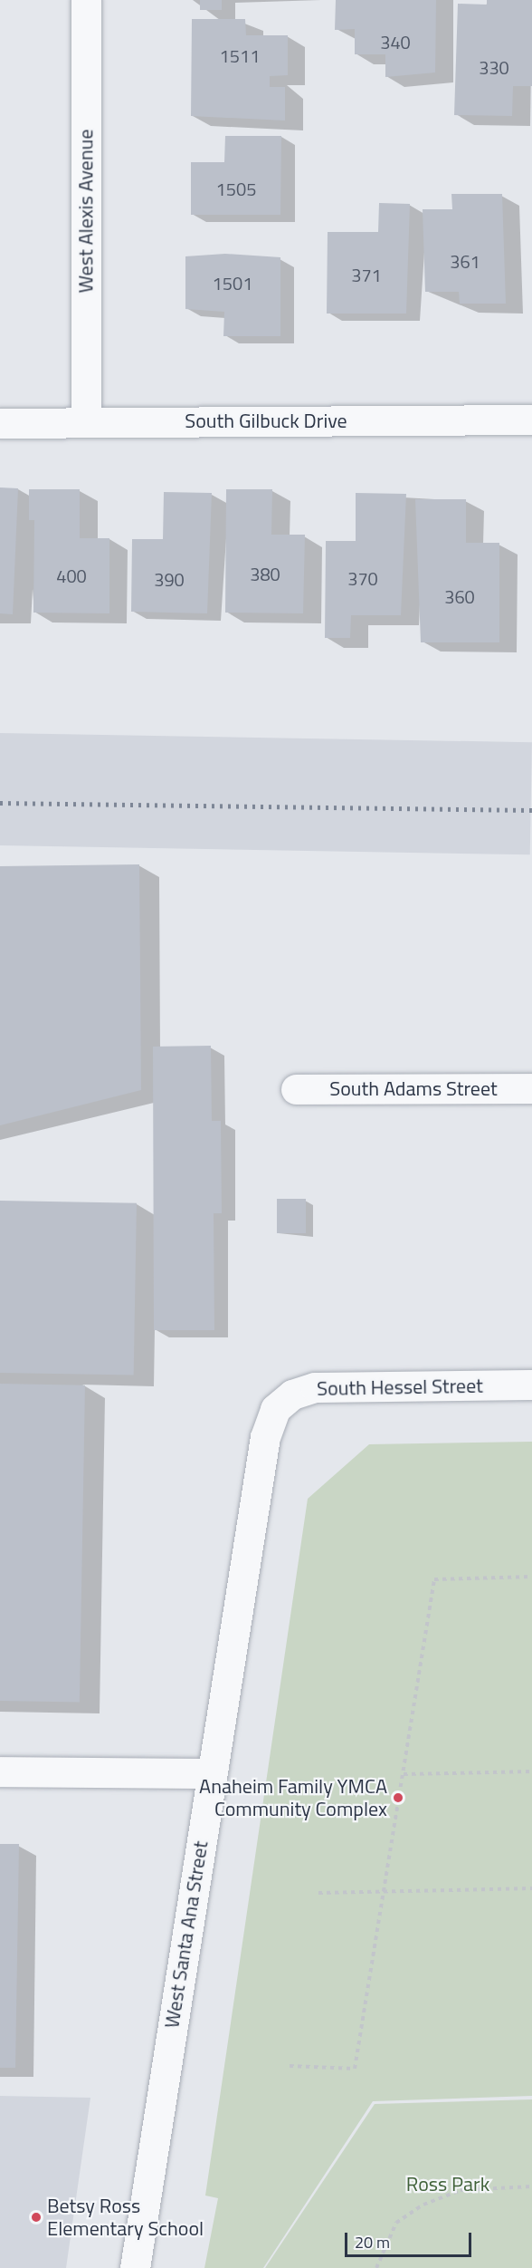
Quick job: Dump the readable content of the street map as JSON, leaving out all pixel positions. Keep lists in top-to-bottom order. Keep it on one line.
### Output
{"streets":{"street":["West Alexis Avenue","South Gilbuck Drive","South Adams Street","South Hessel Street","West Santa Ana Street"]},"crossings":[["West Alexis Avenue","South Gilbuck Drive"],["South Hessel Street","West Santa Ana Street"]],"parks":["Ross Park"],"places":["Anaheim Family YMCA Community Complex","Betsy Ross Elementary School"],"house_numbers":["340","1511","330","1505","361","371","1501","380","400","370","390","360"],"scale_bar":"20 m"}
